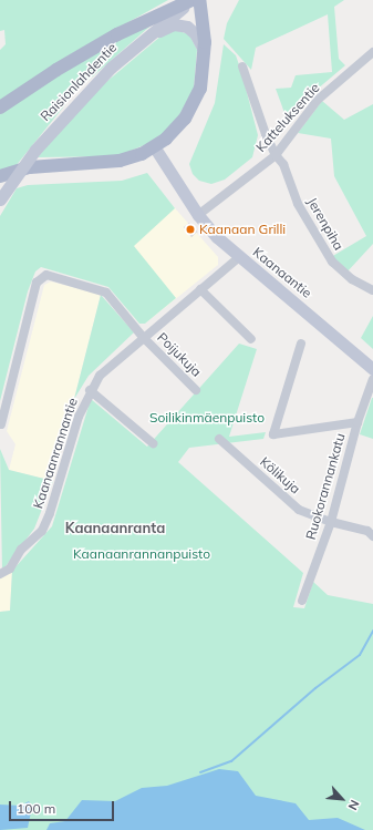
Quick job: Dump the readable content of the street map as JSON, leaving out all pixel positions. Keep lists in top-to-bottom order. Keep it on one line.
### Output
{"streets":{"main road":["Raisionlahdentie","Kaanaantie"],"street":["Katteluksentie","Jerenpiha","Poijukuja","Kaanaanrannantie","Kölikuja","Ruokorannankatu"]},"crossings":[["Katteluksentie","Jerenpiha"],["Katteluksentie","Kaanaantie"],["Kaanaantie","Kaanaanrannantie"],["Poijukuja","Kaanaanrannantie"],["Kölikuja","Ruokorannankatu"]],"districts":["Kaanaanranta"],"parks":["Soilikinmäenpuisto","Kaanaanrannanpuisto"],"places":["Kaanaan Grilli"],"scale_bar":"100 m","north":"bottom right"}
